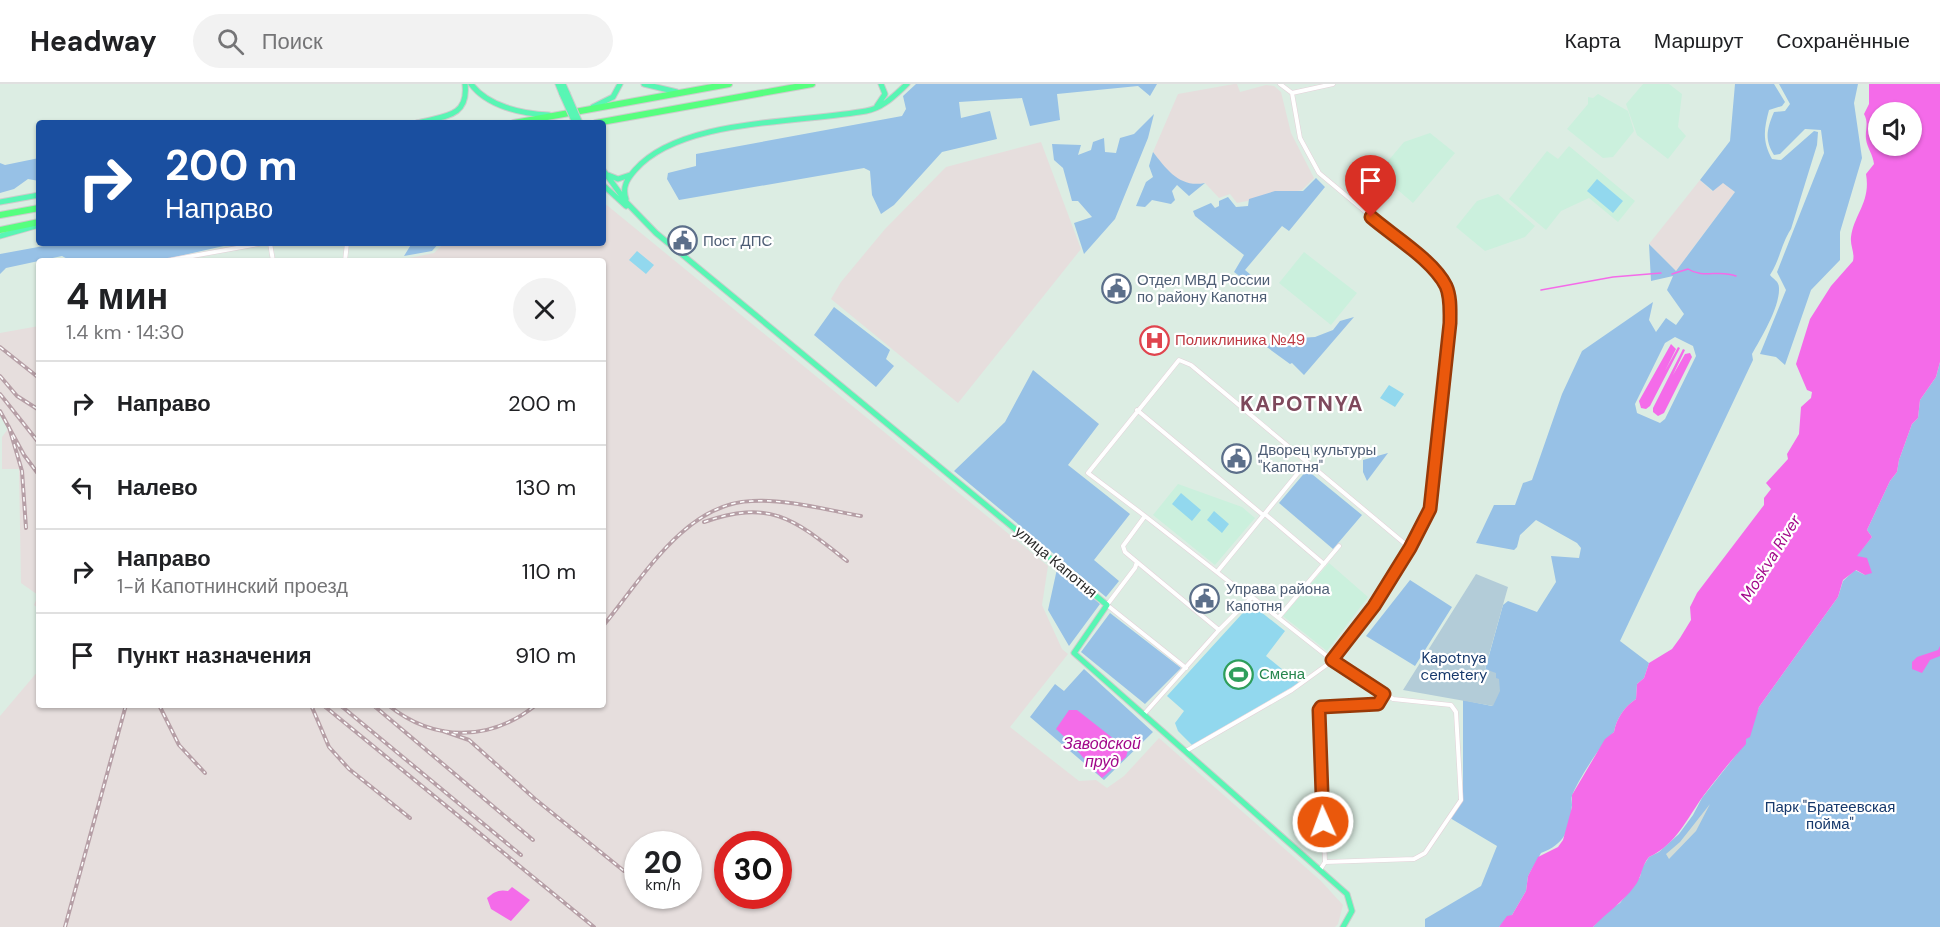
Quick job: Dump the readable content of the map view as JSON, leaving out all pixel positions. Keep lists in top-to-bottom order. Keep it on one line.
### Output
{"streets":{"main road":["улица Капотня"]},"districts":["KAPOTNYA"],"water":["Moskva River","Заводской пруд"],"parks":["Kapotnya cemetery","Парк \"Братеевская пойма\""],"places":{"public building":["Пост ДПС","Отдел МВД России по району Капотня","Дворец культуры \"Капотня\"","Управа района Капотня"],"hospital":["Поликлиника №49"],"sports":["Смена"]},"page":{"header":"Headway","search":"Поиск","nav":["Карта","Маршрут","Сохранённые"],"turn":["200 m","Направо"],"heading":["4 мин","1.4 km · 14:30"],"list":[{"name":"Направо","value":"200 m"},{"name":"Налево","value":"130 m"},{"name":"Направо","note":"1-й Капотнинский проезд","value":"110 m"},{"name":"Пункт назначения","value":"910 m"}],"speed":"20 km/h","limit":"30"}}
